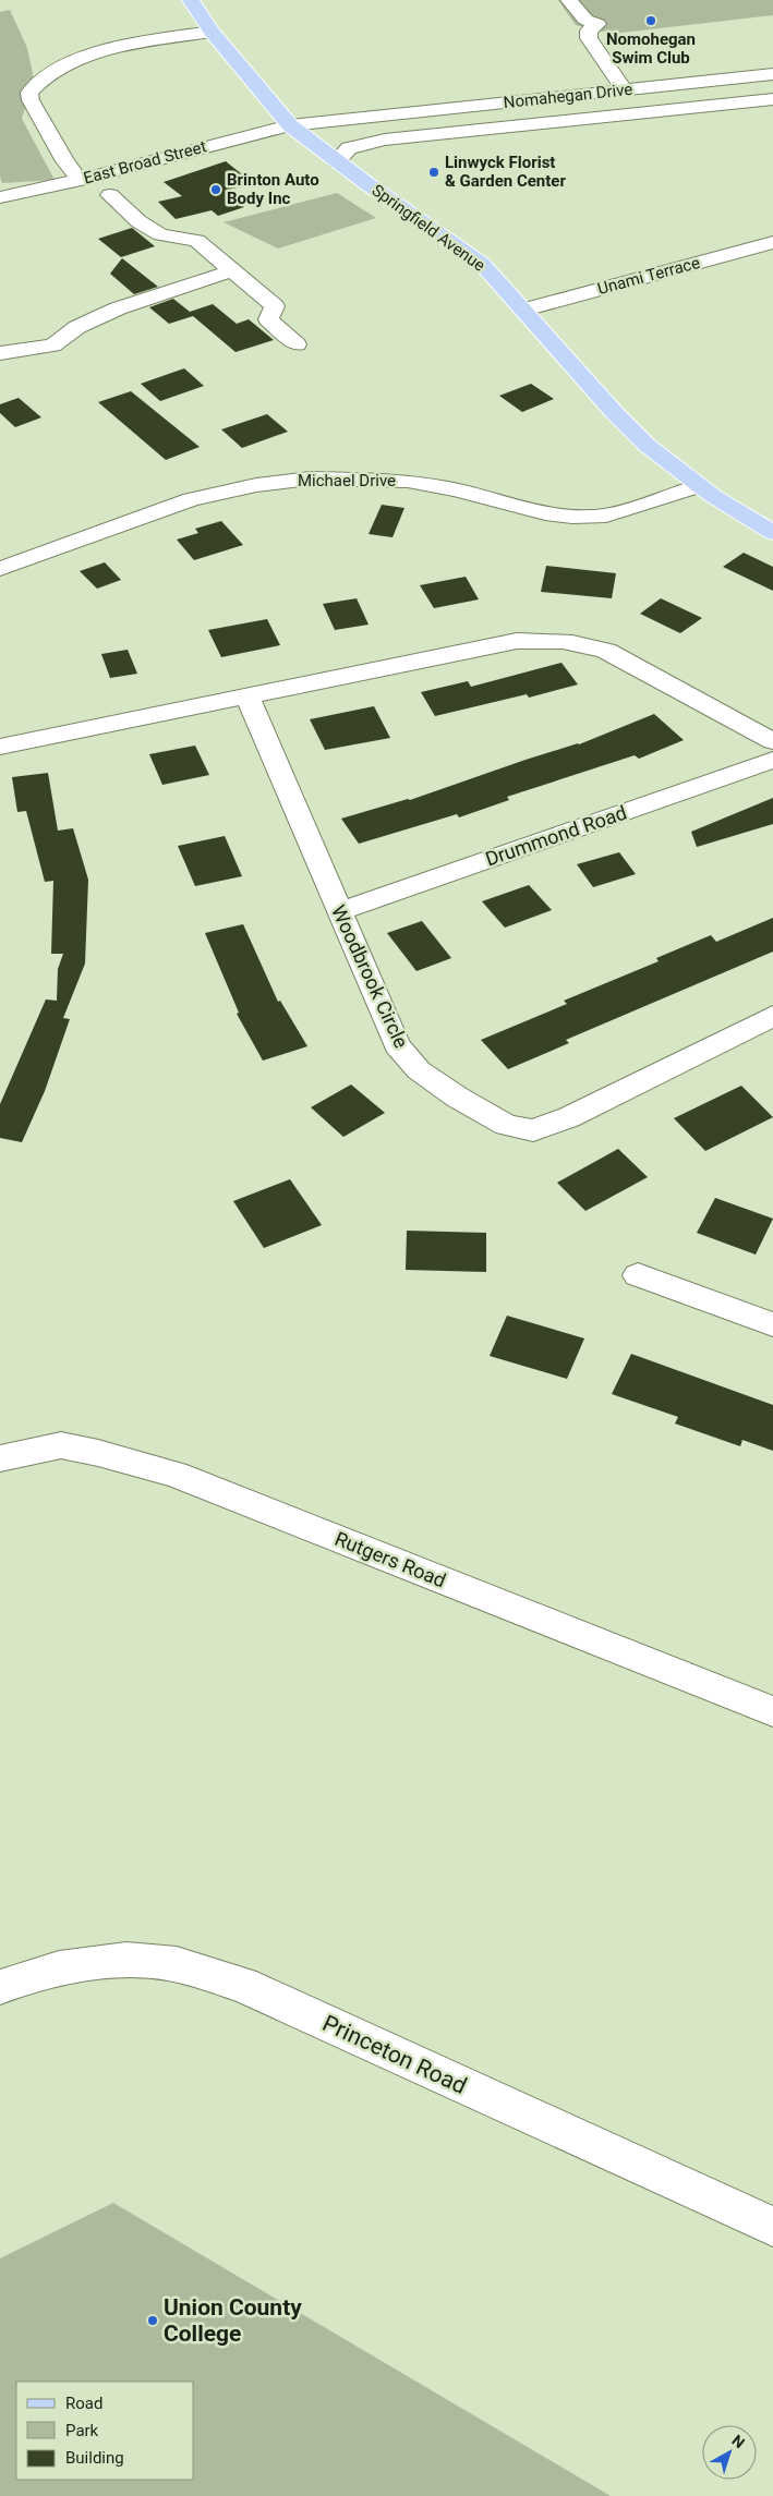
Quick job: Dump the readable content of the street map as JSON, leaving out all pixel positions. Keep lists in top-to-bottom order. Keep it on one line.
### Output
{"streets":{"main road":["Springfield Avenue"],"street":["Nomahegan Drive","East Broad Street","Unami Terrace","Michael Drive","Drummond Road","Woodbrook Circle","Rutgers Road","Princeton Road"]},"crossings":[["Nomahegan Drive","East Broad Street"],["Nomahegan Drive","Springfield Avenue"],["East Broad Street","Springfield Avenue"],["Springfield Avenue","Unami Terrace"],["Springfield Avenue","Michael Drive"],["Drummond Road","Woodbrook Circle"]],"places":["Nomohegan Swim Club","Linwyck Florist & Garden Center","Brinton Auto Body Inc","Union County College"],"legend":["Road","Park","Building"],"north":"top right"}
